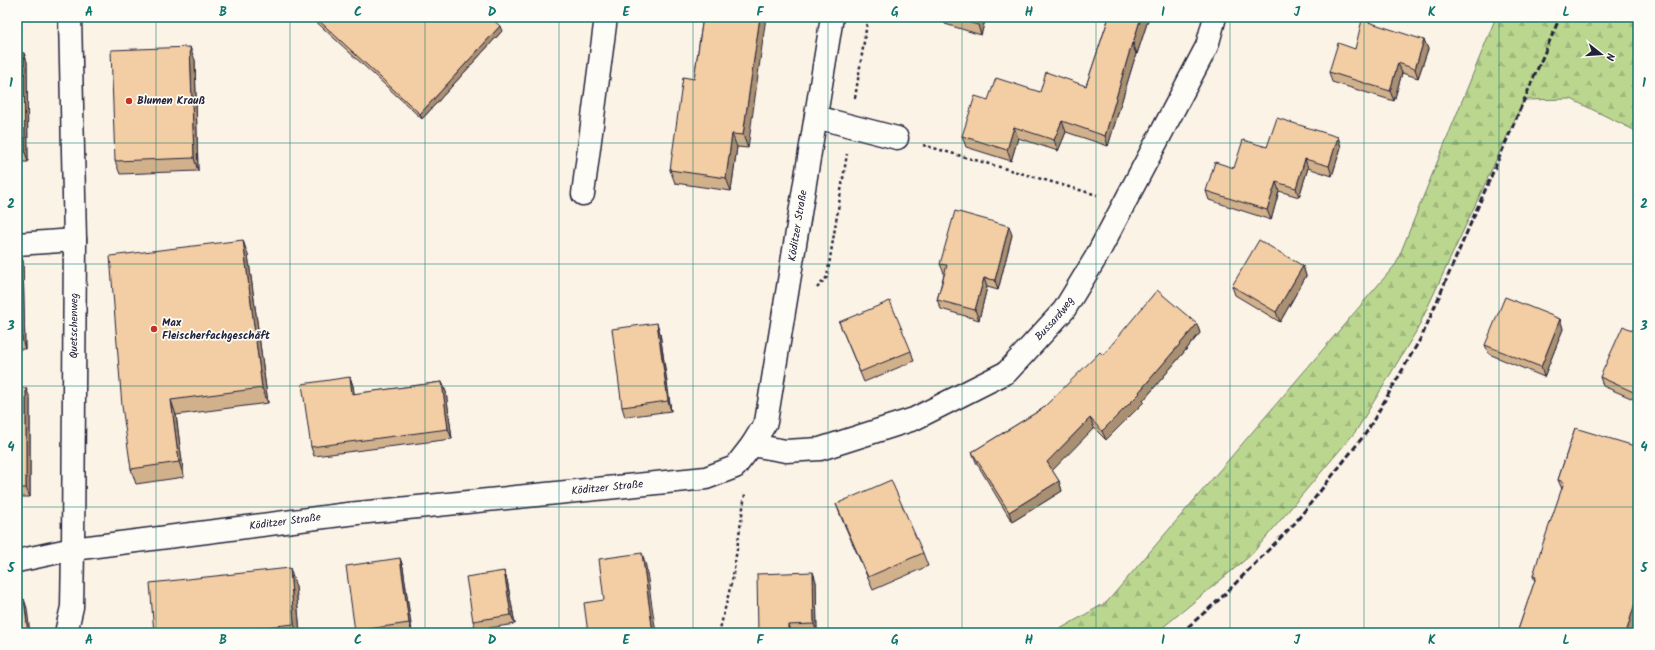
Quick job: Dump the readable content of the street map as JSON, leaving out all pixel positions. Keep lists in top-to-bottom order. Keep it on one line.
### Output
{"streets":{"street":["Köditzer Straße","Bussardweg","Quetschenweg"]},"crossings":[["Köditzer Straße","Bussardweg"],["Köditzer Straße","Quetschenweg"]],"places":["Blumen Krauß","Max Fleischerfachgeschäft"],"north":"right","grid":{"columns":["A","B","C","D","E","F","G","H","I","J","K","L"],"rows":["1","2","3","4","5"]}}
